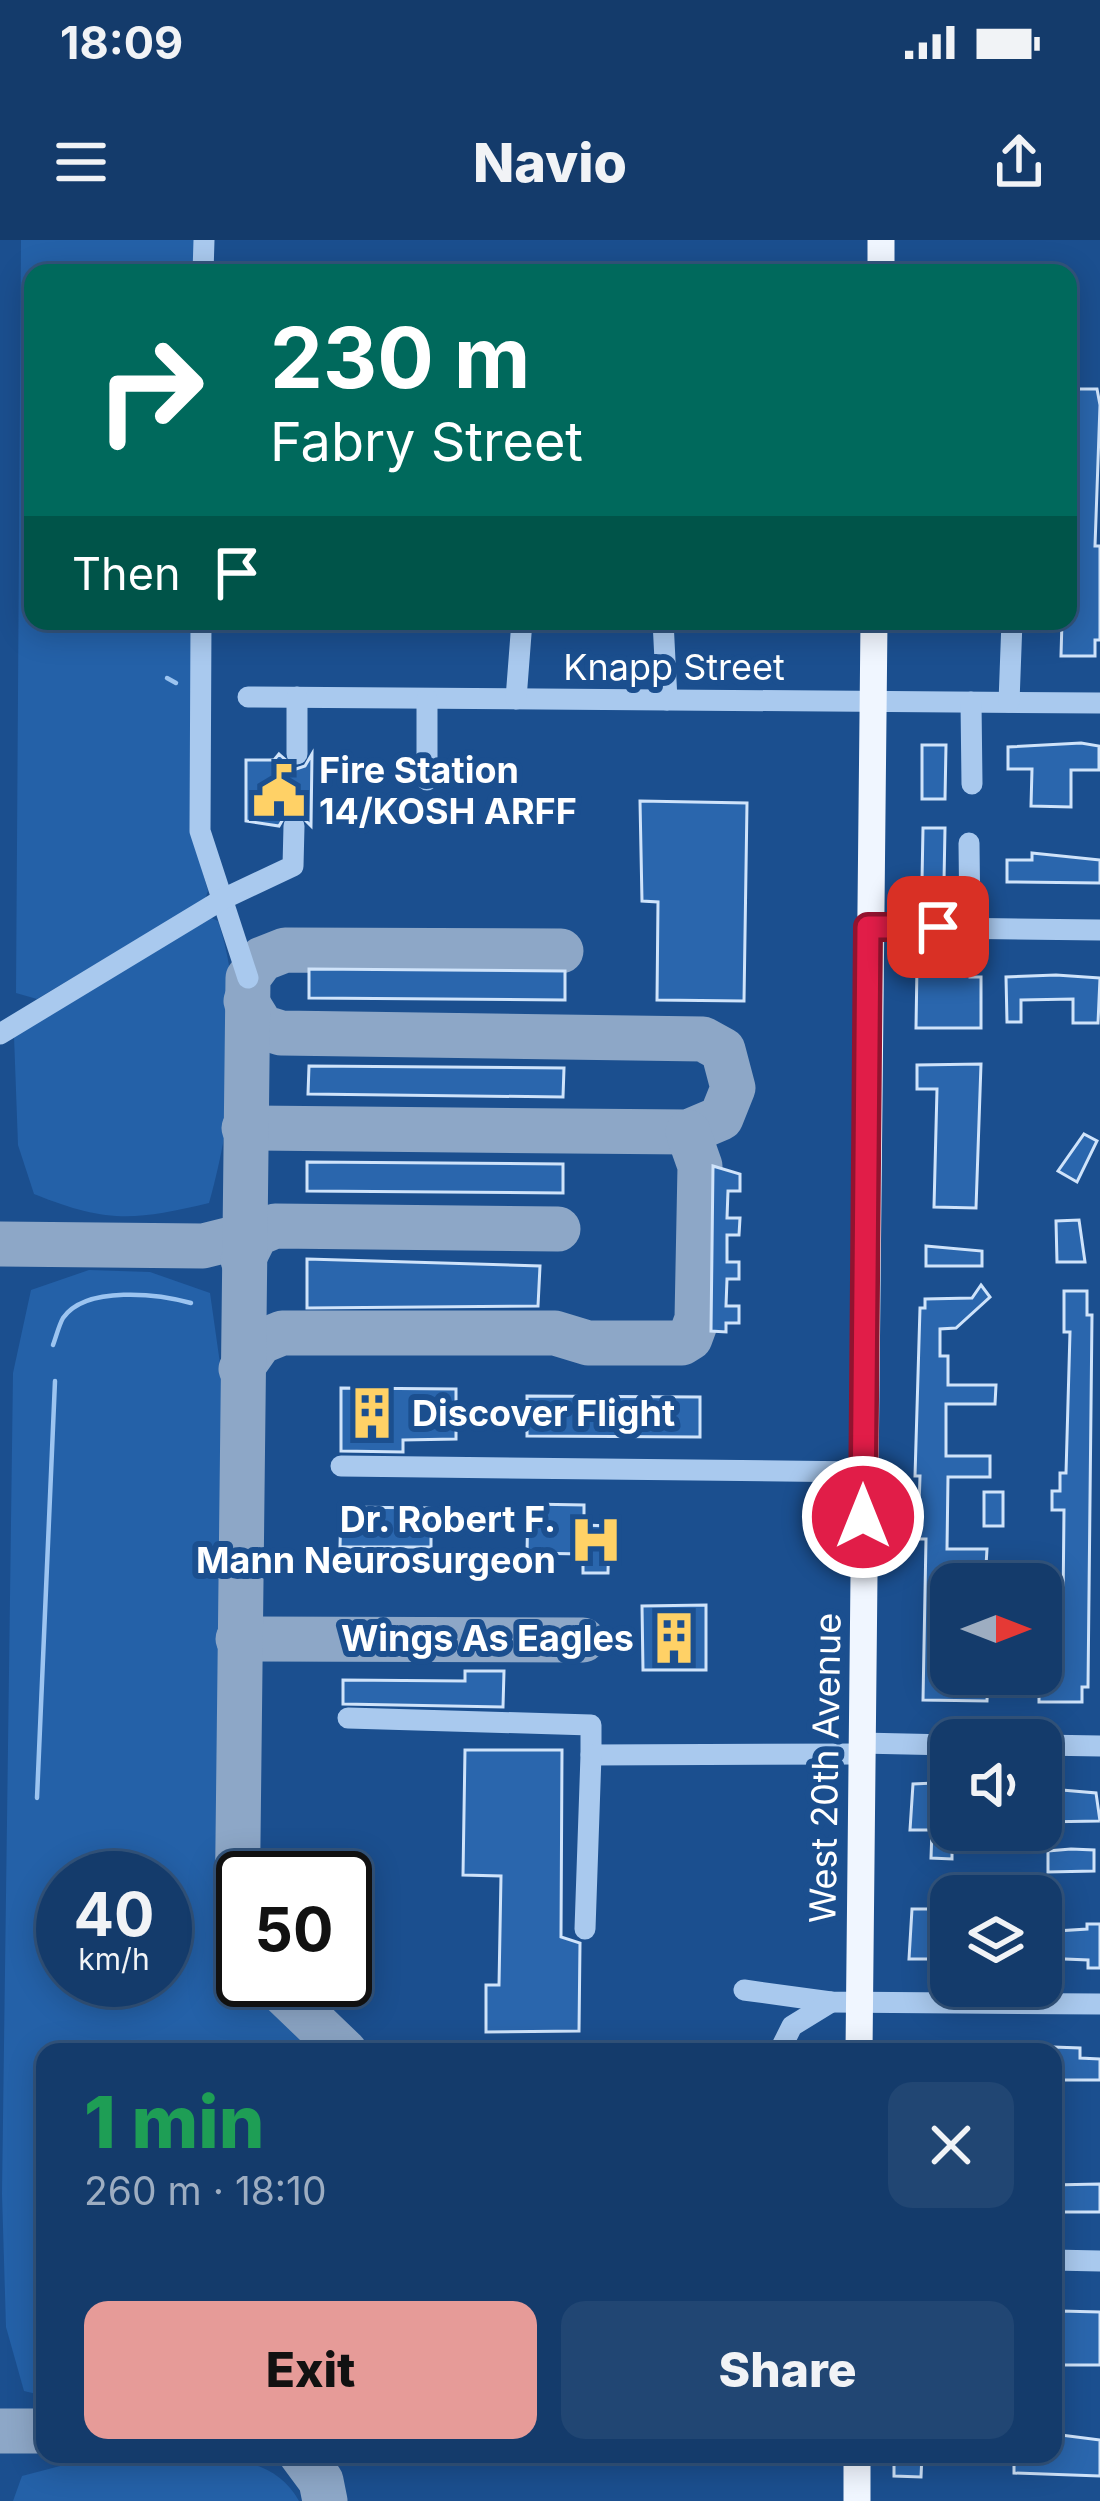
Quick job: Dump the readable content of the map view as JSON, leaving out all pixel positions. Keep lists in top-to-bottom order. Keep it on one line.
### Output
{"streets":{"main road":["West 20th Avenue"],"street":["Knapp Street"]},"crossings":[["Knapp Street","West 20th Avenue"]],"places":{"public building":["Fire Station 14/KOSH ARFF"],"building":["Discover Flight","Wings As Eagles"],"hospital":["Dr. Robert F. Mann Neurosurgeon"]},"north":"right","page":{"status":"18:09","header":"Navio","turn":["230 m","Fabry Street"],"then":"Then","speed":"40 km/h","limit":"50","heading":["1 min","260 m · 18:10"],"buttons":["Exit","Share"]}}
